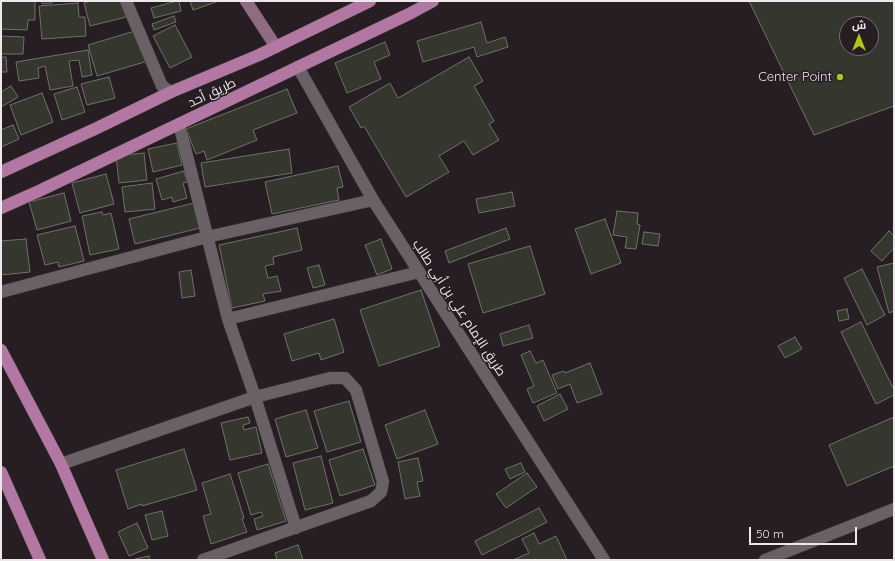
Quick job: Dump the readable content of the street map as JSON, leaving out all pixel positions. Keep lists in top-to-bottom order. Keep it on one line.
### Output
{"streets":{"main road":["طريق أحد"],"street":["طريق الإمام علي بن أبي طالب"]},"crossings":[["طريق أحد","طريق الإمام علي بن أبي طالب"]],"places":["Center Point"],"scale_bar":"50 m","north":"top"}
